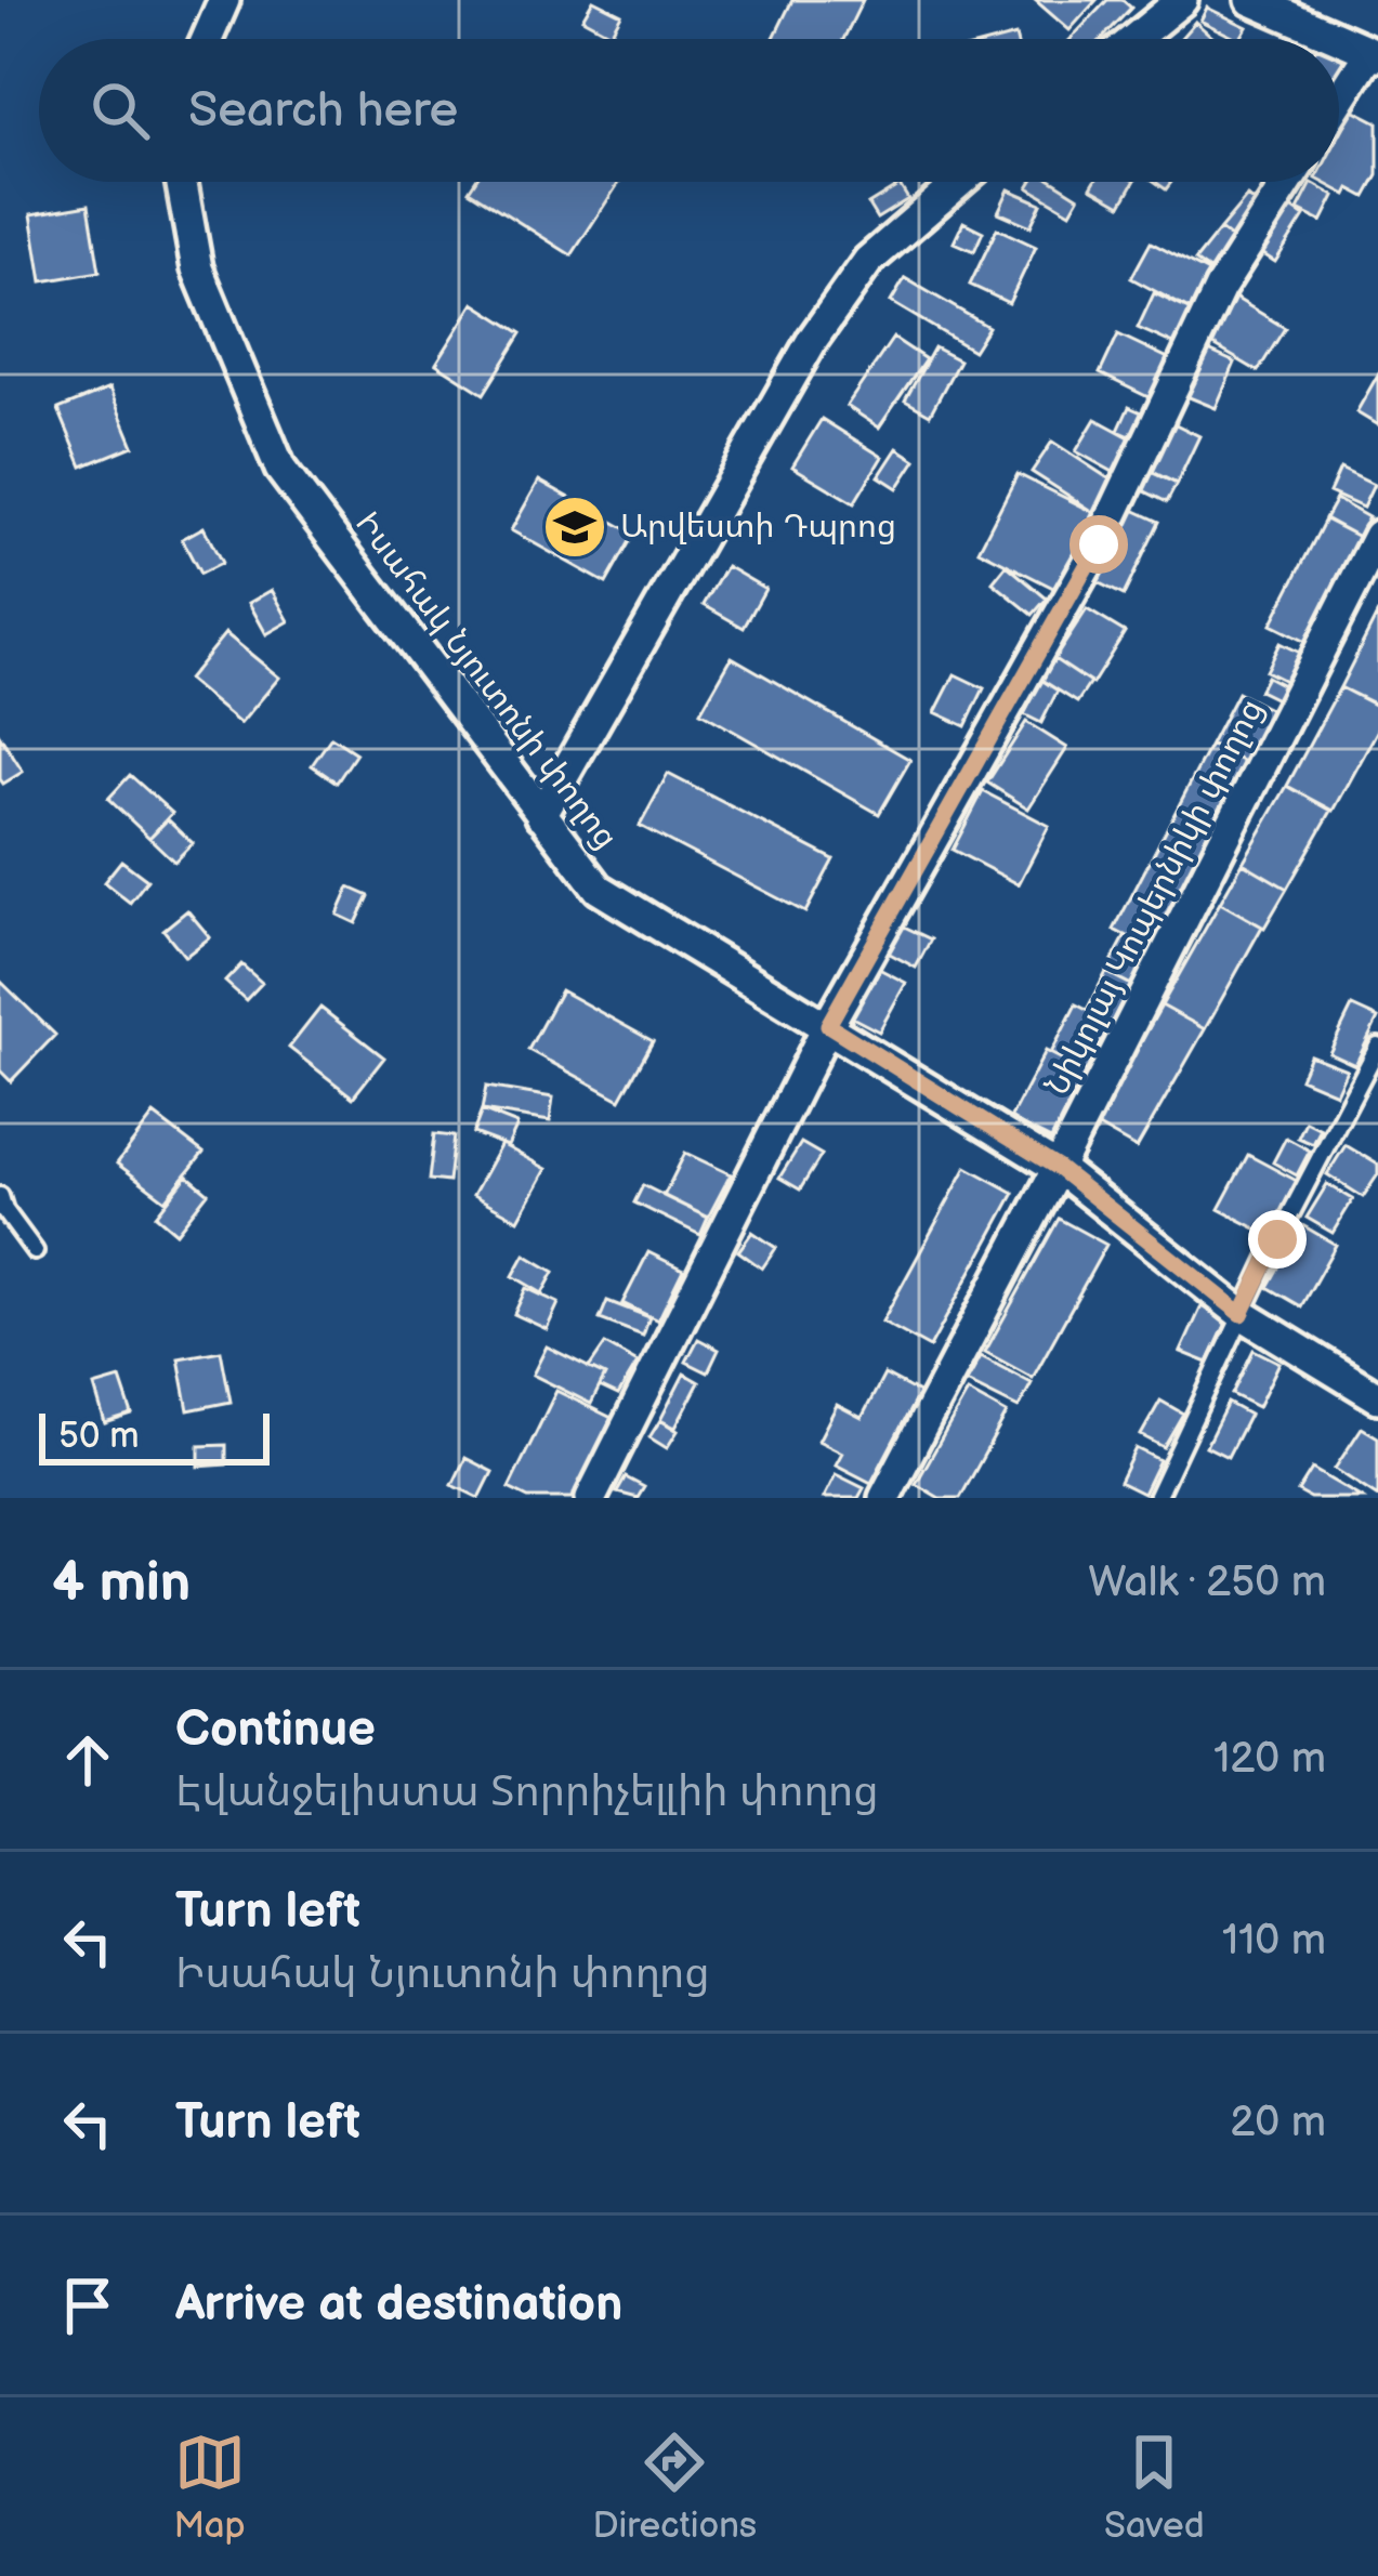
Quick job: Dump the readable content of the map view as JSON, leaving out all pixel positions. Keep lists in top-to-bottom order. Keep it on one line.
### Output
{"streets":{"street":["Իսահակ Նյուտոնի փողոց","Նիկոլայ Կոպերնիկի փողոց"]},"crossings":[["Իսահակ Նյուտոնի փողոց","Նիկոլայ Կոպերնիկի փողոց"]],"places":{"school or university":["Արվեստի Դպրոց"]},"scale_bar":"50 m","page":{"search":"Search here","scale":"50 m","heading":["4 min","Walk · 250 m"],"list":[["Continue","Էվանջելիստա Տորրիչելլիի փողոց","120 m"],["Turn left","Իսահակ Նյուտոնի փողոց","110 m"],["Turn left","20 m"],"Arrive at destination"],"nav":["Map","Directions","Saved"]}}
